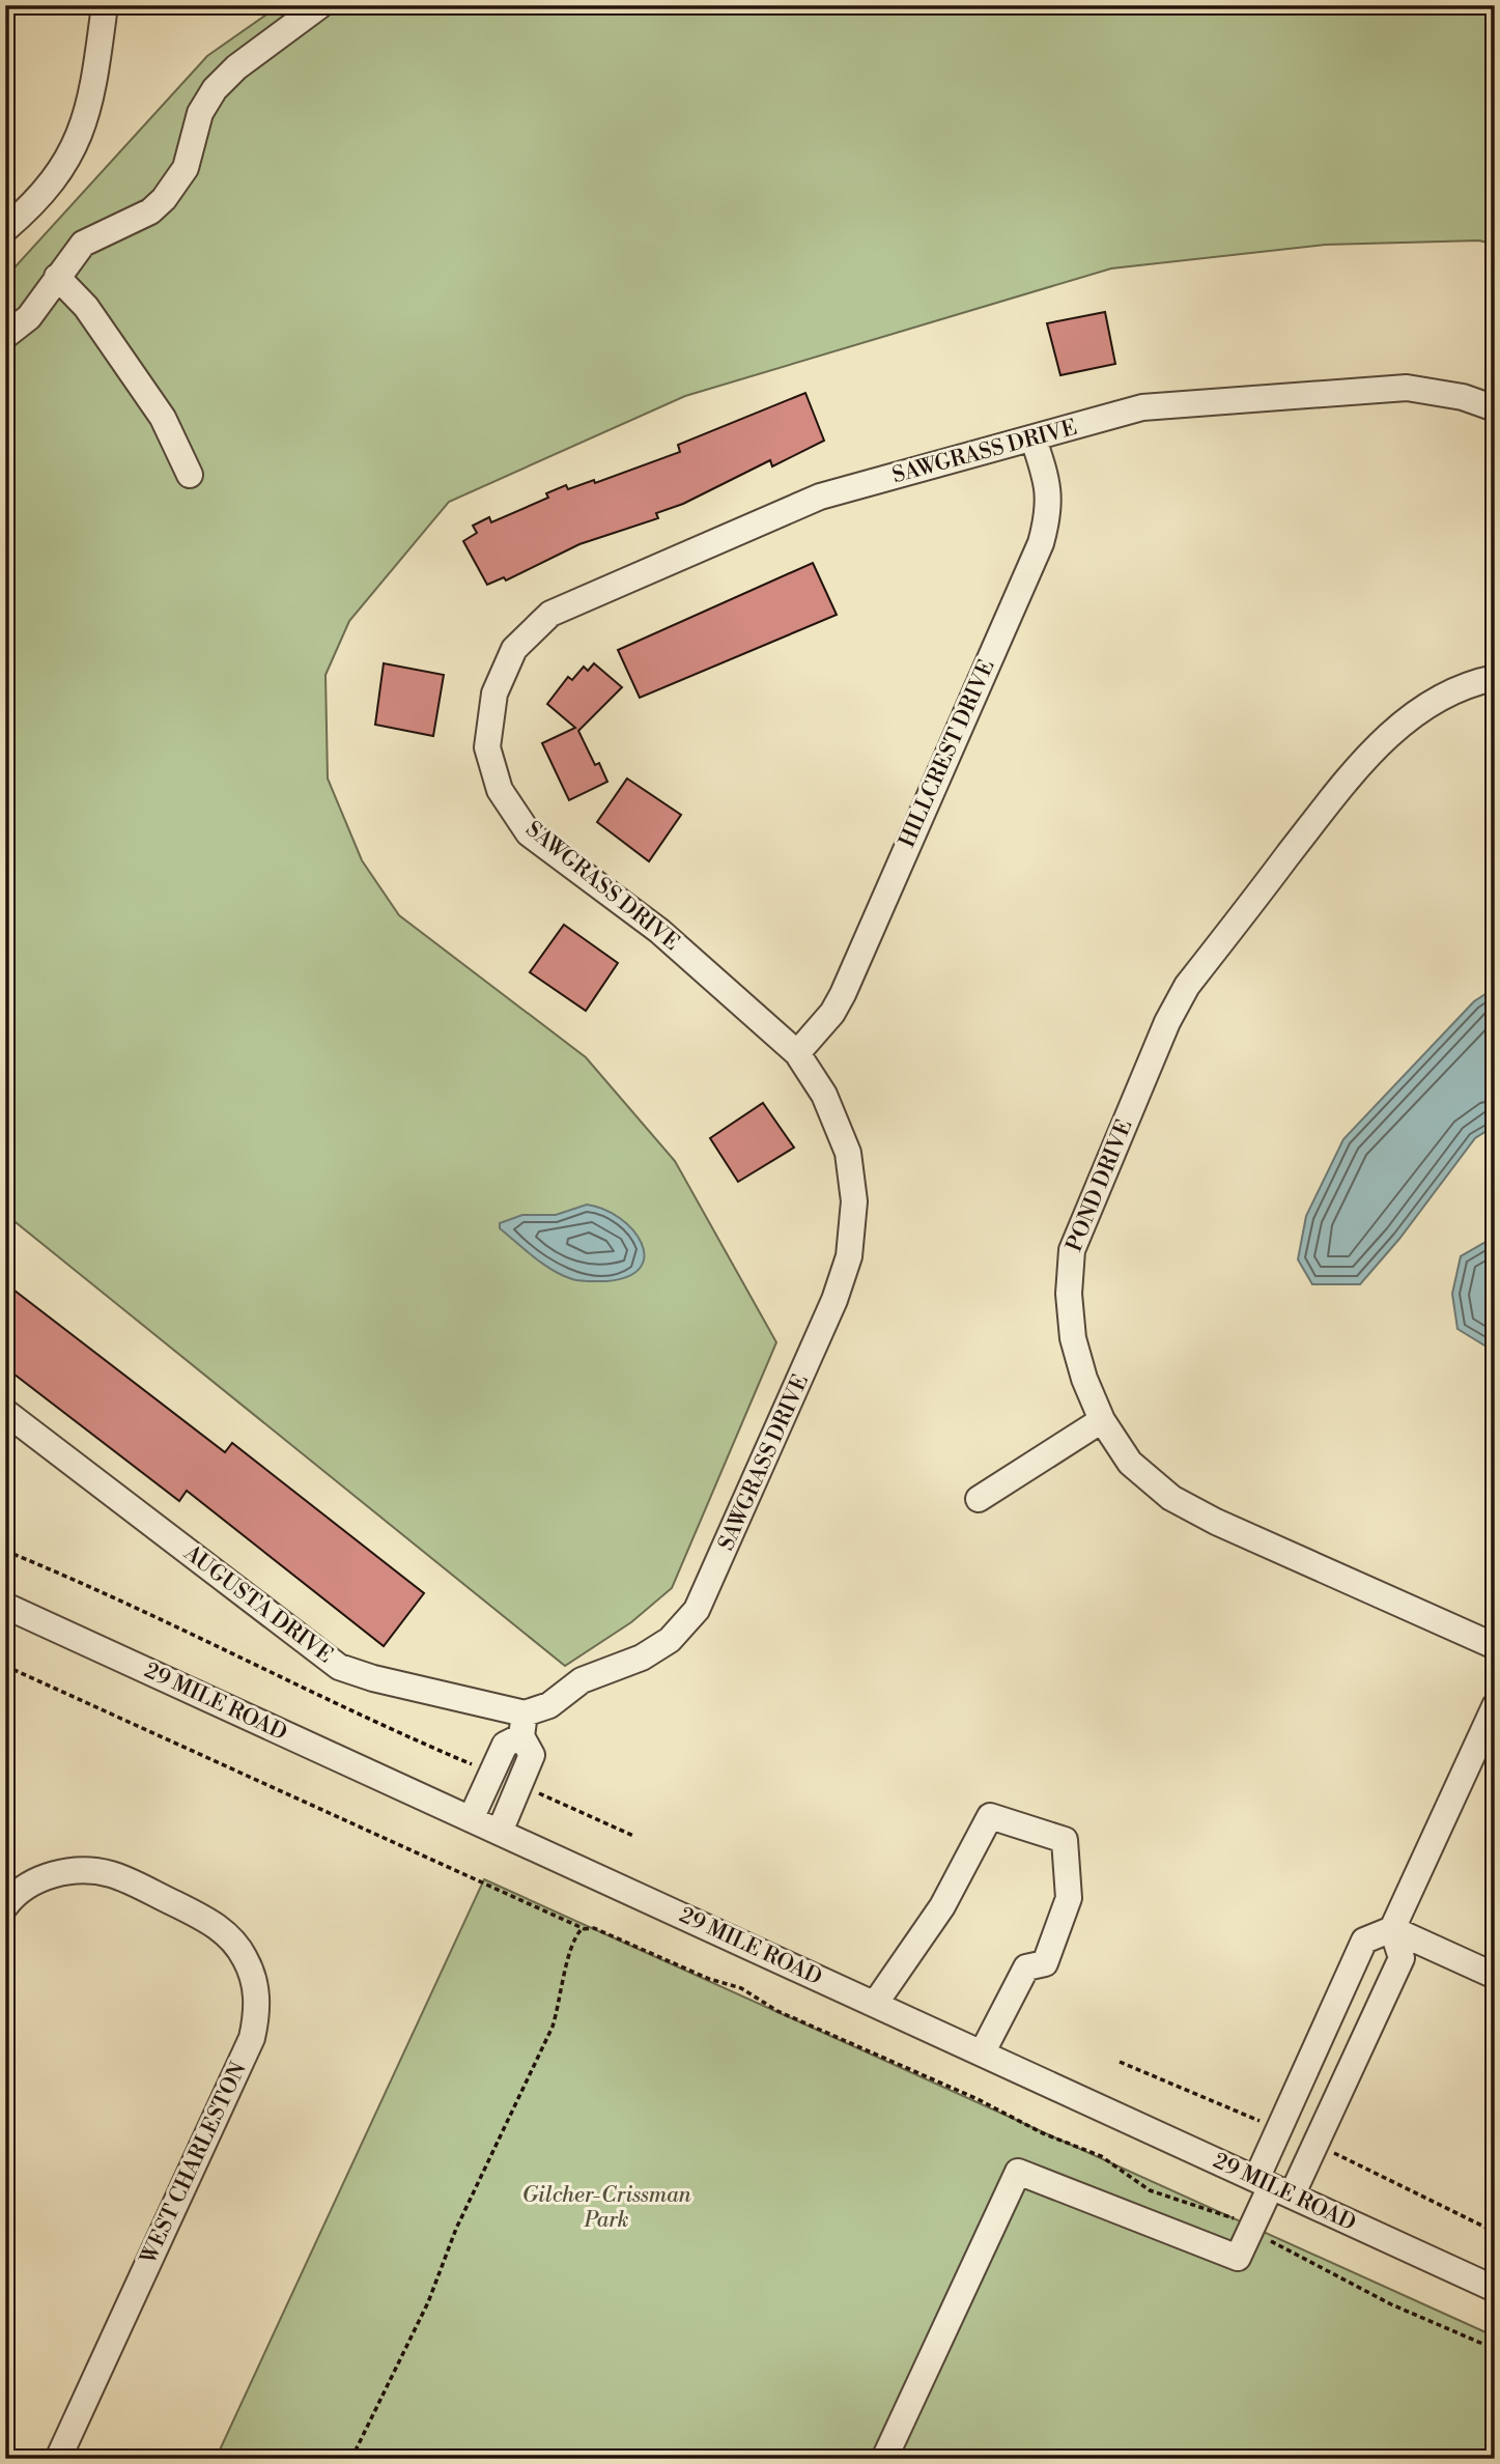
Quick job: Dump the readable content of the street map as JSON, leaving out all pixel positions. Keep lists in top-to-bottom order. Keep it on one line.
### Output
{"streets":{"street":["SAWGRASS DRIVE","HILLCREST DRIVE","POND DRIVE","AUGUSTA DRIVE","29 MILE ROAD","WEST CHARLESTON"]},"crossings":[["SAWGRASS DRIVE","HILLCREST DRIVE"],["SAWGRASS DRIVE","AUGUSTA DRIVE"]],"parks":["Gilcher-Crissman Park"]}
